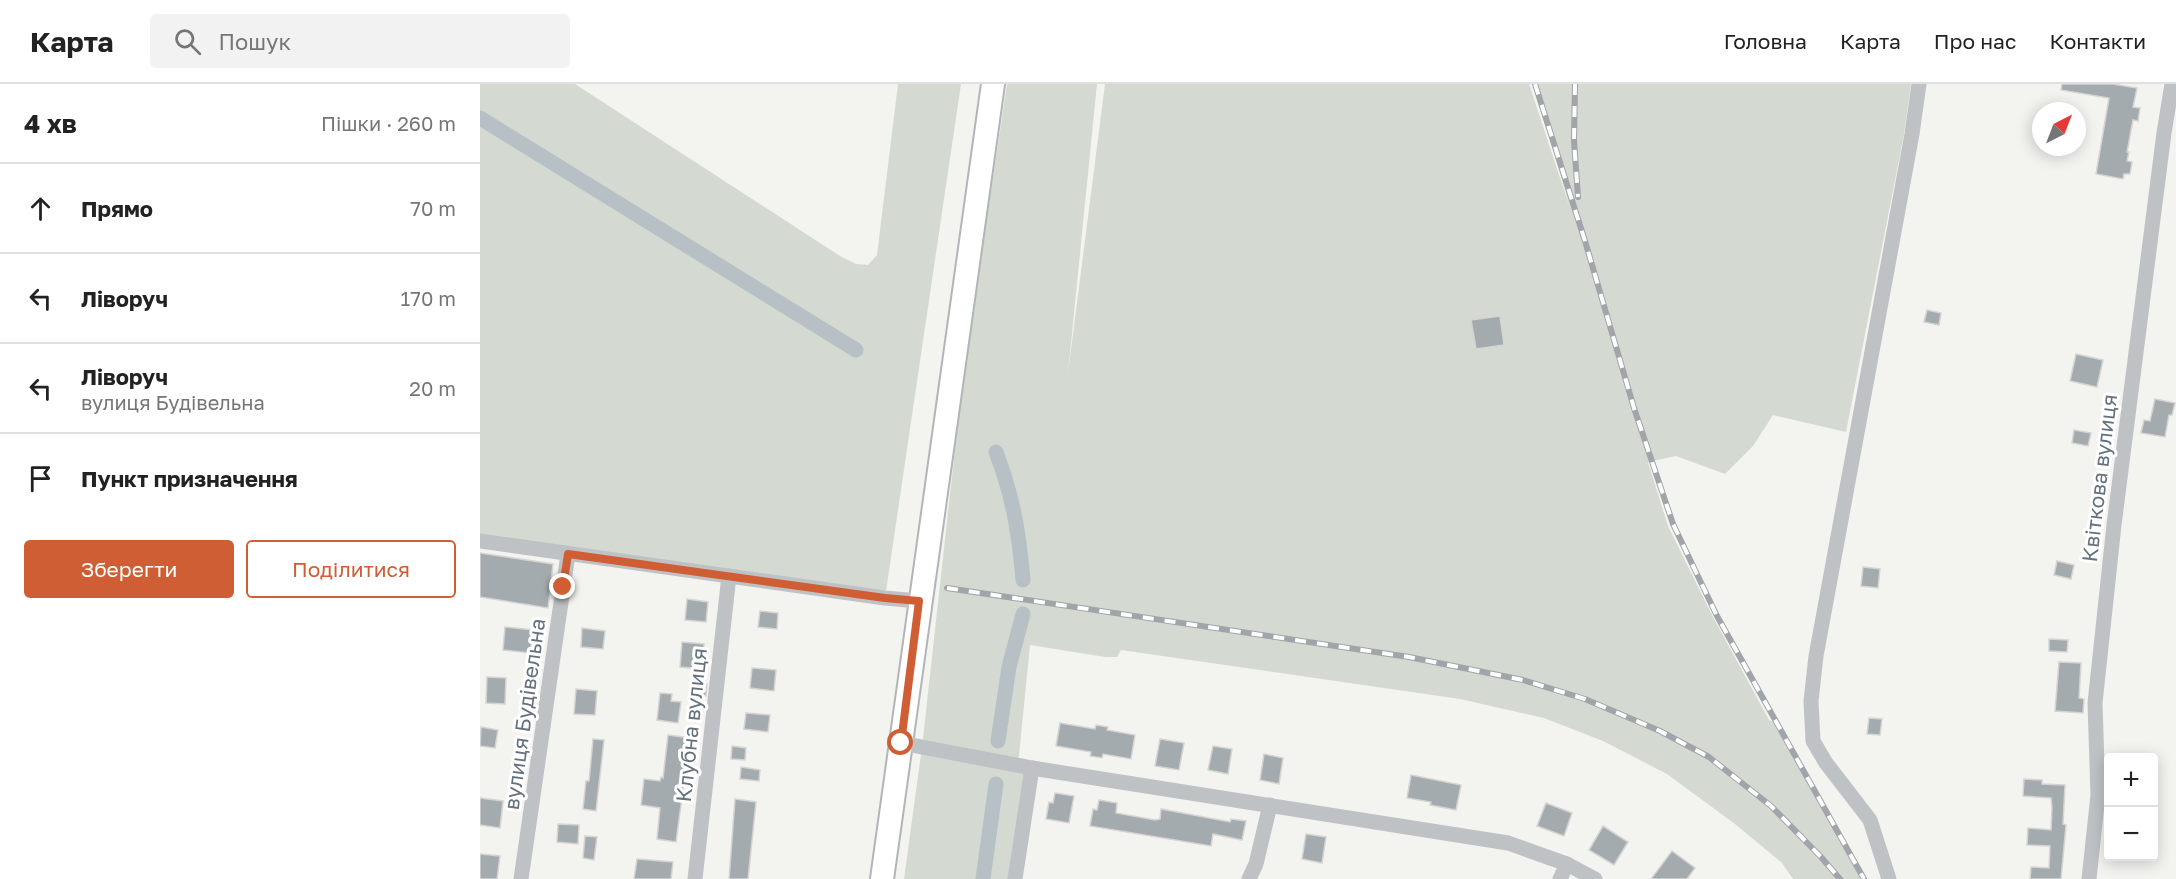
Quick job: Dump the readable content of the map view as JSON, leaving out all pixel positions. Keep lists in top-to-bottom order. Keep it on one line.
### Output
{"streets":{"street":["Квіткова вулиця","вулиця Будівельна","Клубна вулиця"]},"north":"top right","page":{"header":"Карта","search":"Пошук","nav":["Головна","Карта","Про нас","Контакти"],"heading":["4 хв","Пішки · 260 m"],"list":[["Прямо","70 m"],["Ліворуч","170 m"],["Ліворуч","вулиця Будівельна","20 m"],"Пункт призначення"],"buttons":["Зберегти","Поділитися"],"map_buttons":["+","−"]}}
